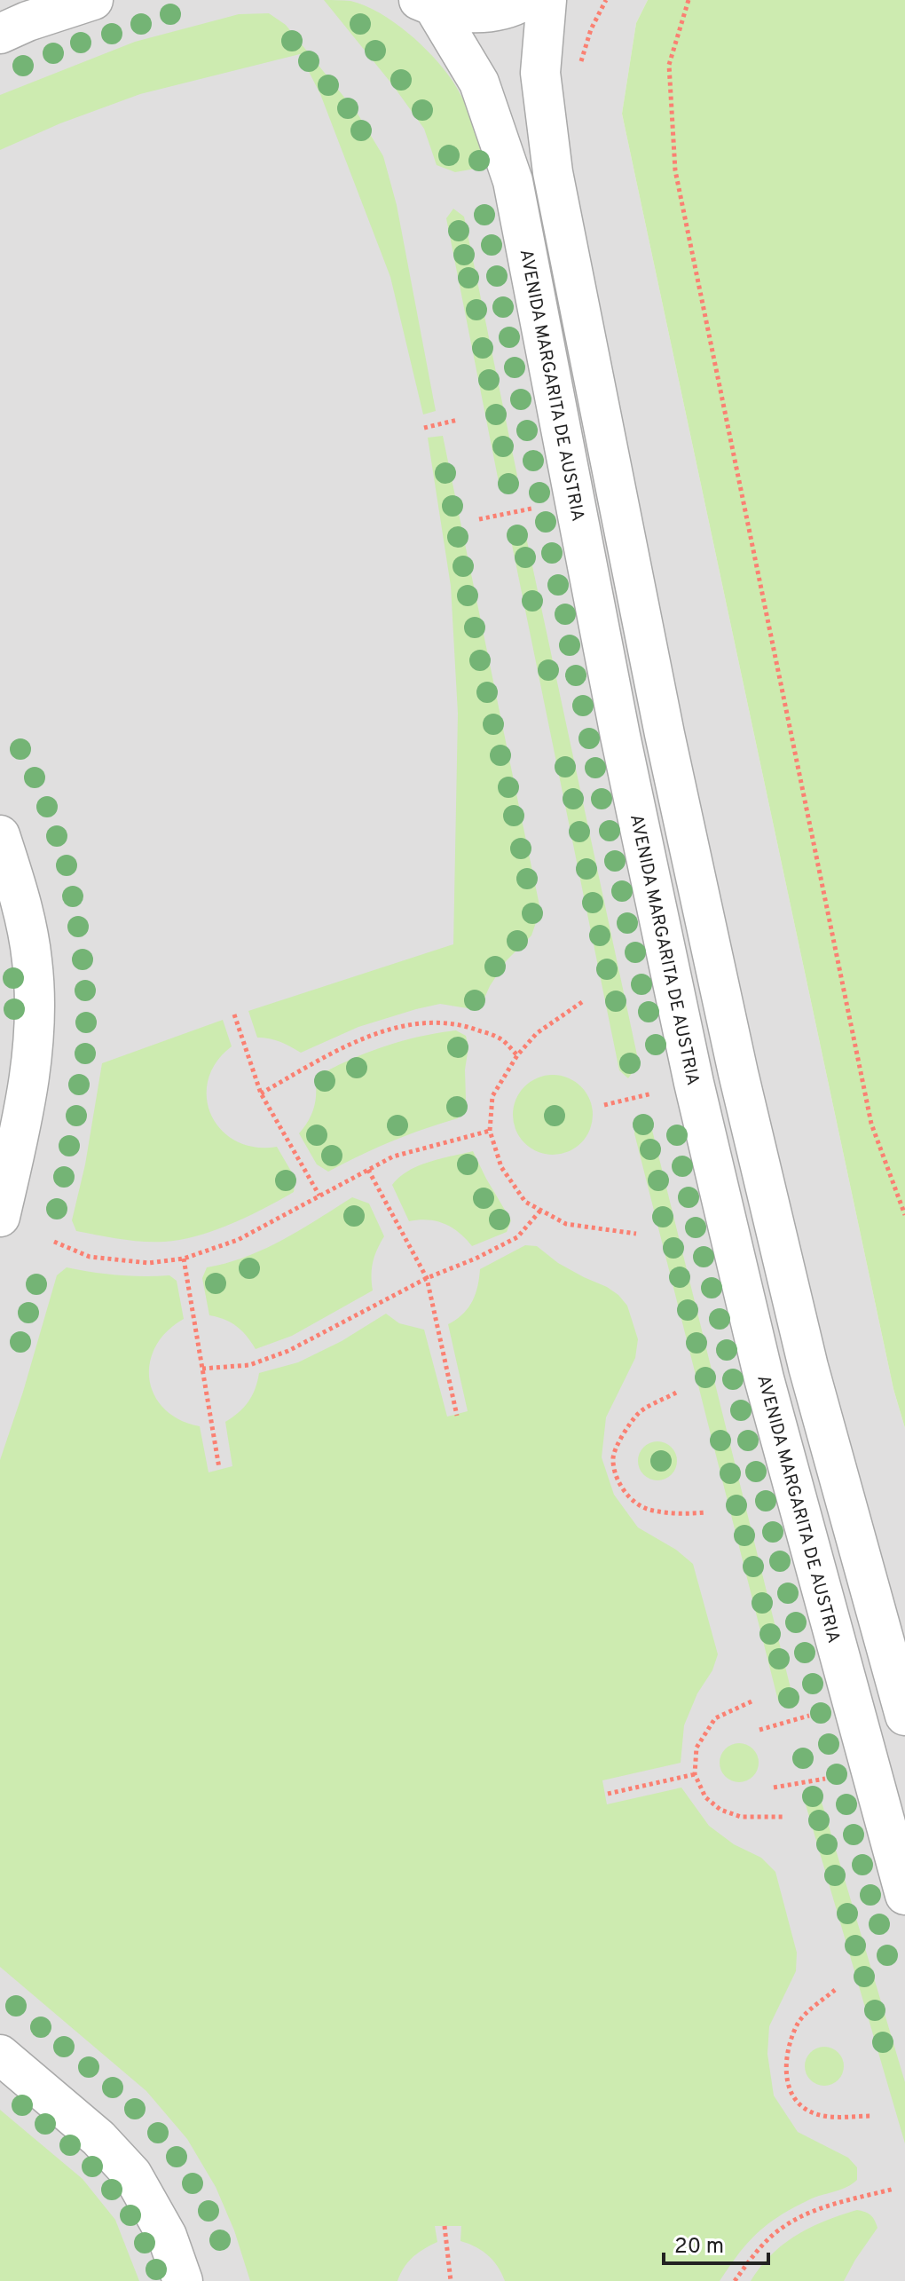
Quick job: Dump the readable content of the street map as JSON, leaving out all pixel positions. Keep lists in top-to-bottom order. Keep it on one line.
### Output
{"streets":{"street":["AVENIDA MARGARITA DE AUSTRIA"]},"scale_bar":"20 m"}
